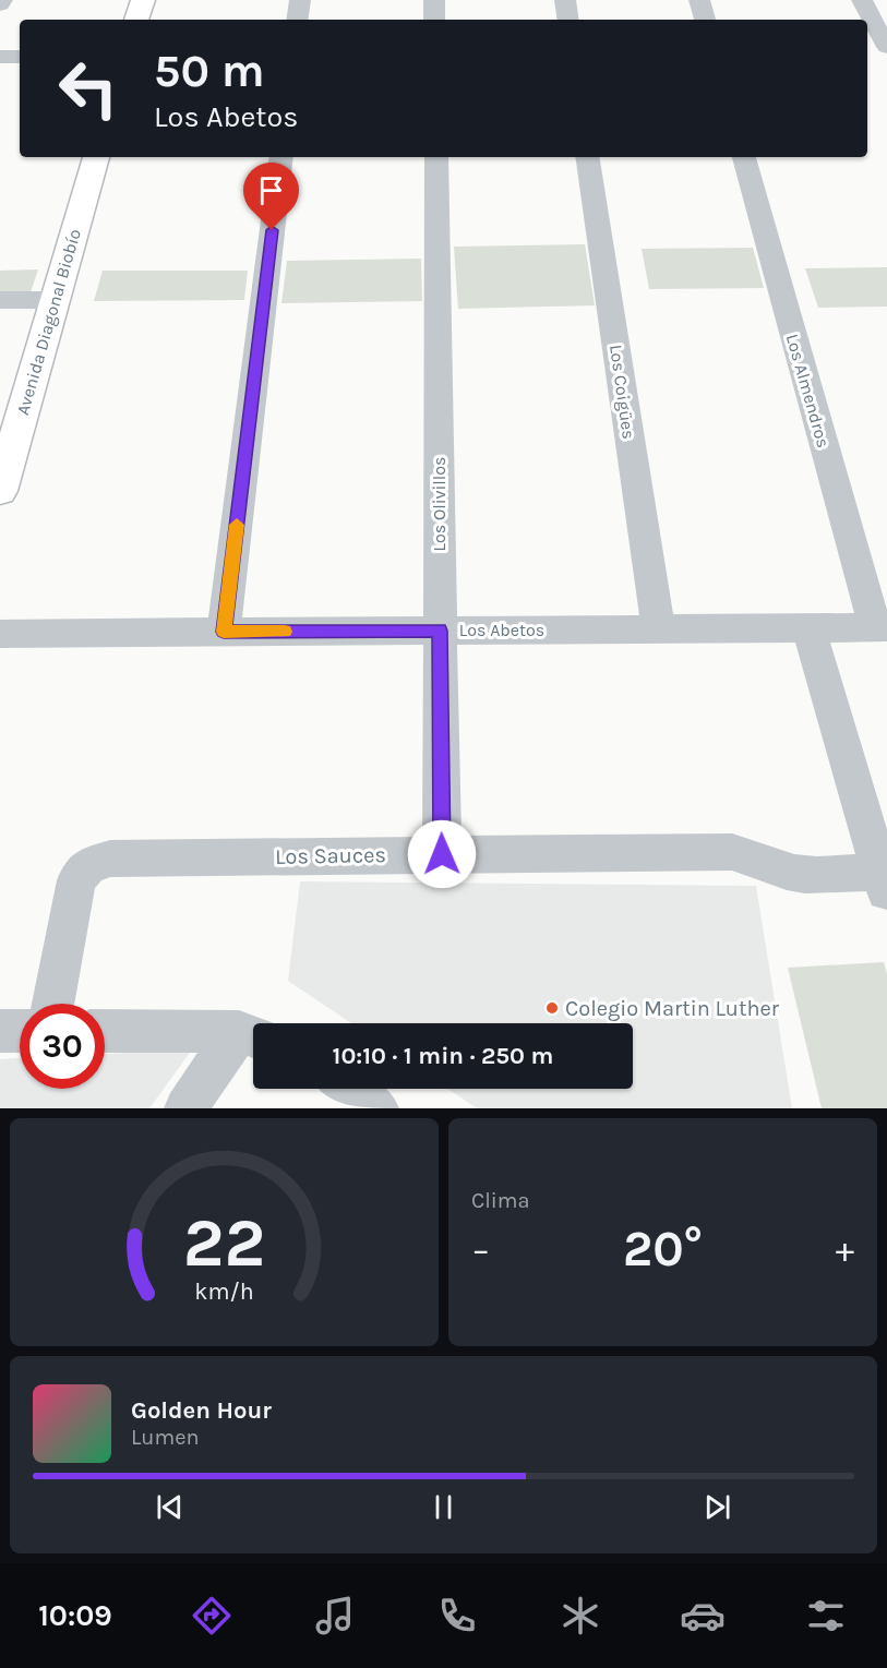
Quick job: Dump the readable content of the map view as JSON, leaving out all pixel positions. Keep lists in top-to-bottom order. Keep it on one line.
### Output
{"streets":{"main road":["Avenida Diagonal Biobío"],"street":["Los Almendros","Los Coigües","Los Olivillos","Los Abetos","Los Sauces"]},"crossings":[["Los Almendros","Los Abetos"],["Los Coigües","Los Abetos"],["Los Olivillos","Los Abetos"],["Los Olivillos","Los Sauces"]],"places":["Colegio Martin Luther"],"page":{"turn":["50 m","Los Abetos"],"limit":"30","trip":"10:10 · 1 min · 250 m","tile":"Clima","heat":["−","20°","+"],"song":["Golden Hour","Lumen"],"tabs":"10:09","gauge":["22","km/h"]}}
